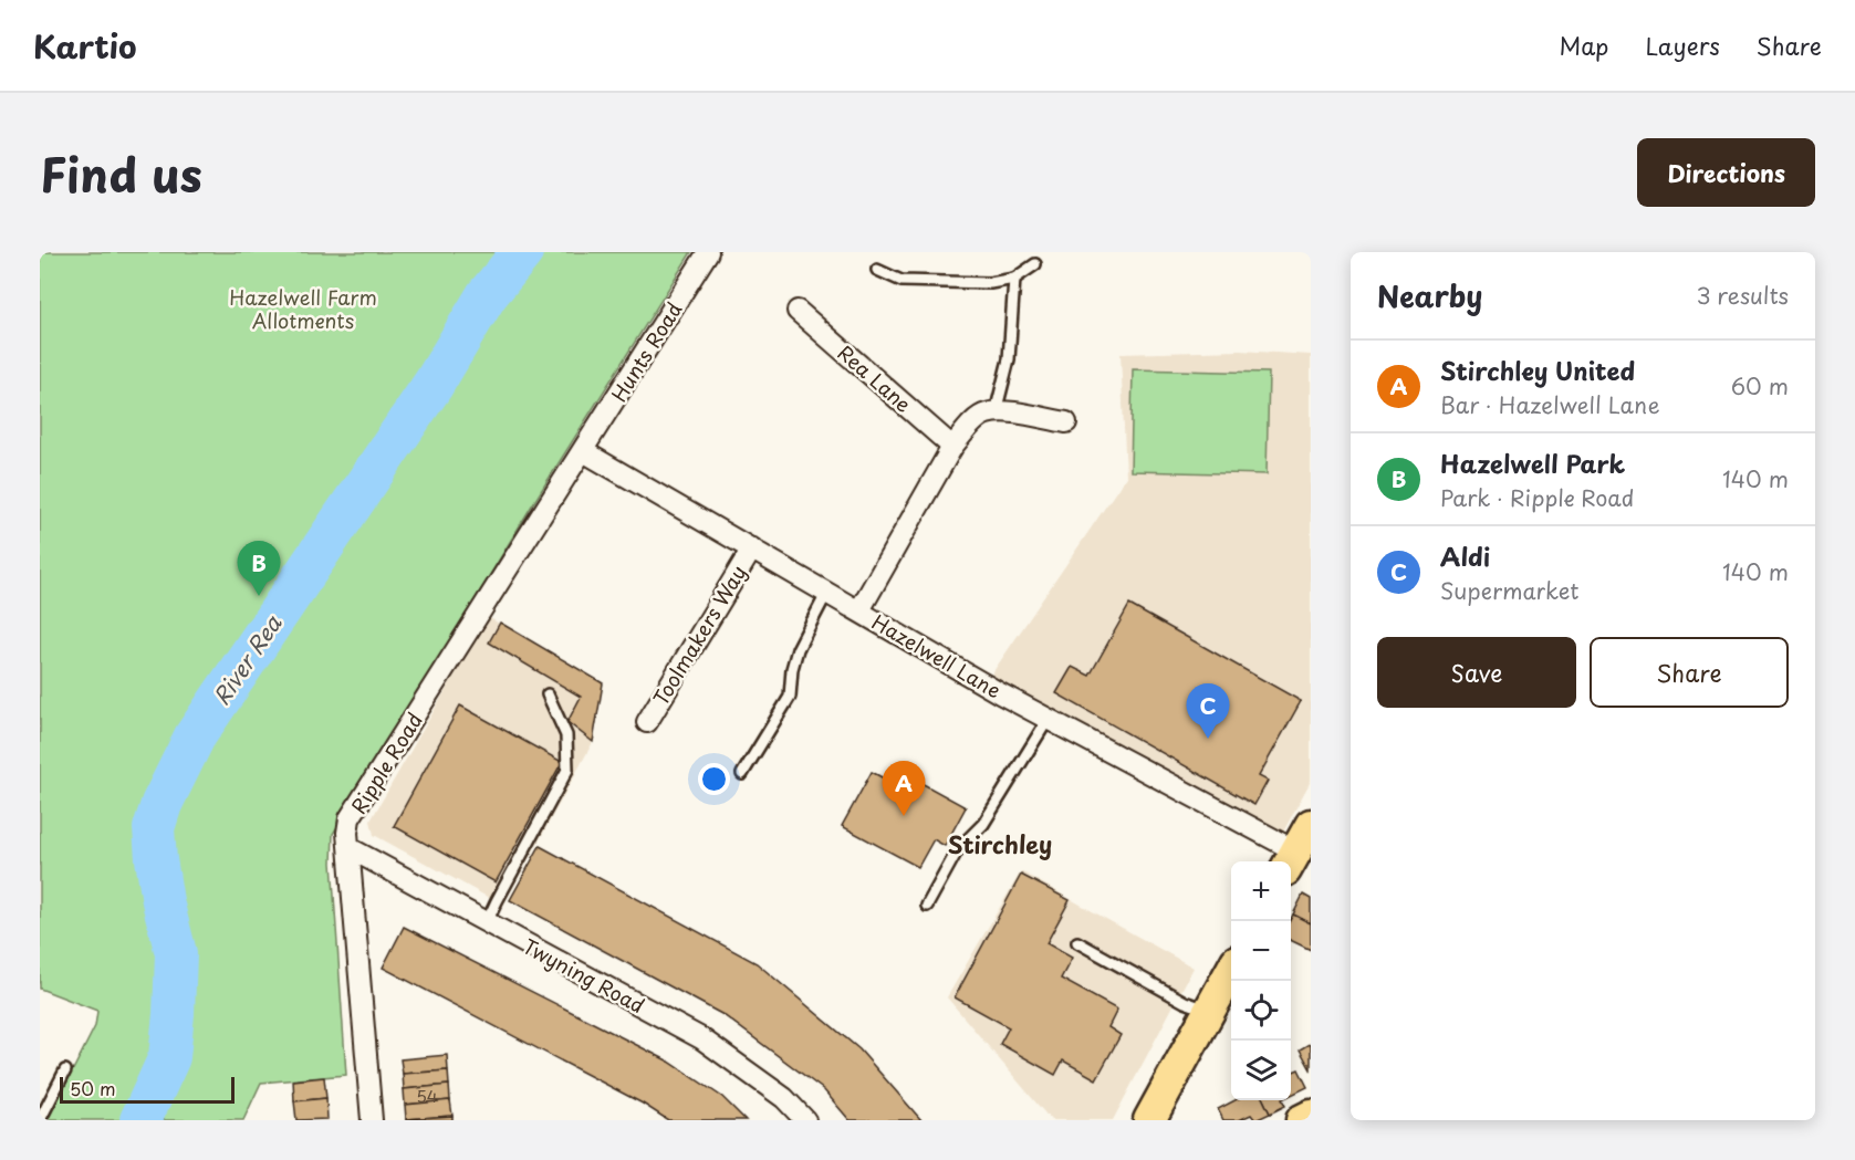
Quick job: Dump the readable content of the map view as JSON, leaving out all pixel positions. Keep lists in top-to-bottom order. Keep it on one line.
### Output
{"streets":{"street":["Hunts Road","Rea Lane","Toolmakers Way","Hazelwell Lane","Ripple Road","Twyning Road"]},"crossings":[["Hunts Road","Hazelwell Lane"],["Hunts Road","Ripple Road"],["Toolmakers Way","Hazelwell Lane"],["Hazelwell Lane","Ripple Road"],["Ripple Road","Twyning Road"]],"districts":["Stirchley"],"water":["River Rea"],"parks":["Hazelwell Farm Allotments"],"house_numbers":["54"],"scale_bar":"50 m","page":{"header":"Kartio","nav":["Map","Layers","Share"],"title":"Find us","buttons":["Directions",["Save","Share"]],"heading":["Nearby","3 results"],"list":[{"mark":"A","name":"Stirchley United","note":"Bar · Hazelwell Lane","value":"60 m"},{"mark":"B","name":"Hazelwell Park","note":"Park · Ripple Road","value":"140 m"},{"mark":"C","name":"Aldi","note":"Supermarket","value":"140 m"}],"pins":["B","C","A"],"map_buttons":["+","−"],"scale":"50 m"}}
